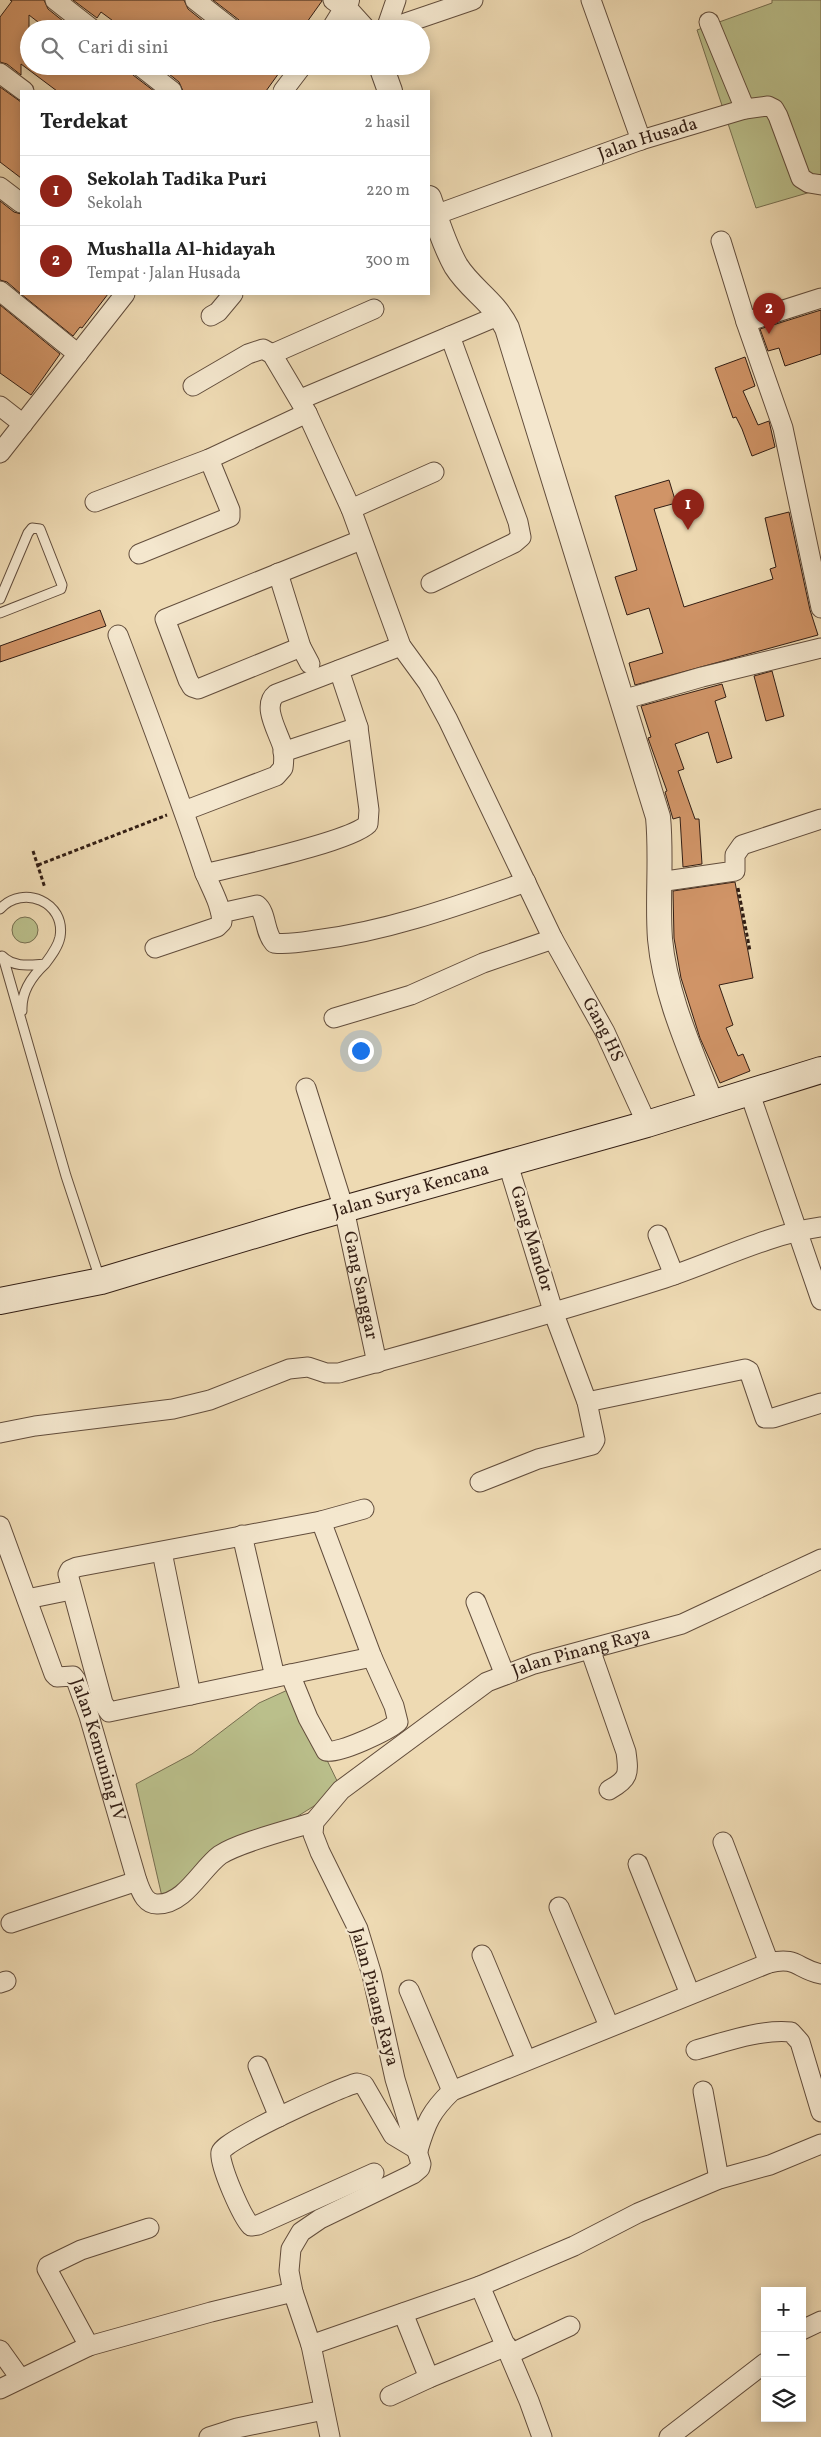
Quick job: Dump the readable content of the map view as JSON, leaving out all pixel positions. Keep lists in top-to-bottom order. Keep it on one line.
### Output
{"streets":{"main road":["Jalan Surya Kencana"],"street":["Jalan Husada","Gang HS","Gang Mandor","Gang Sanggar","Jalan Pinang Raya","Jalan Kemuning IV"]},"crossings":[["Gang HS","Jalan Surya Kencana"],["Jalan Surya Kencana","Gang Mandor"],["Jalan Surya Kencana","Gang Sanggar"]],"page":{"search":"Cari di sini","heading":["Terdekat","2 hasil"],"list":[{"mark":"1","name":"Sekolah Tadika Puri","note":"Sekolah","value":"220 m"},{"mark":"2","name":"Mushalla Al-hidayah","note":"Tempat · Jalan Husada","value":"300 m"}],"pins":["2","1"],"map_buttons":["+","−"]}}
